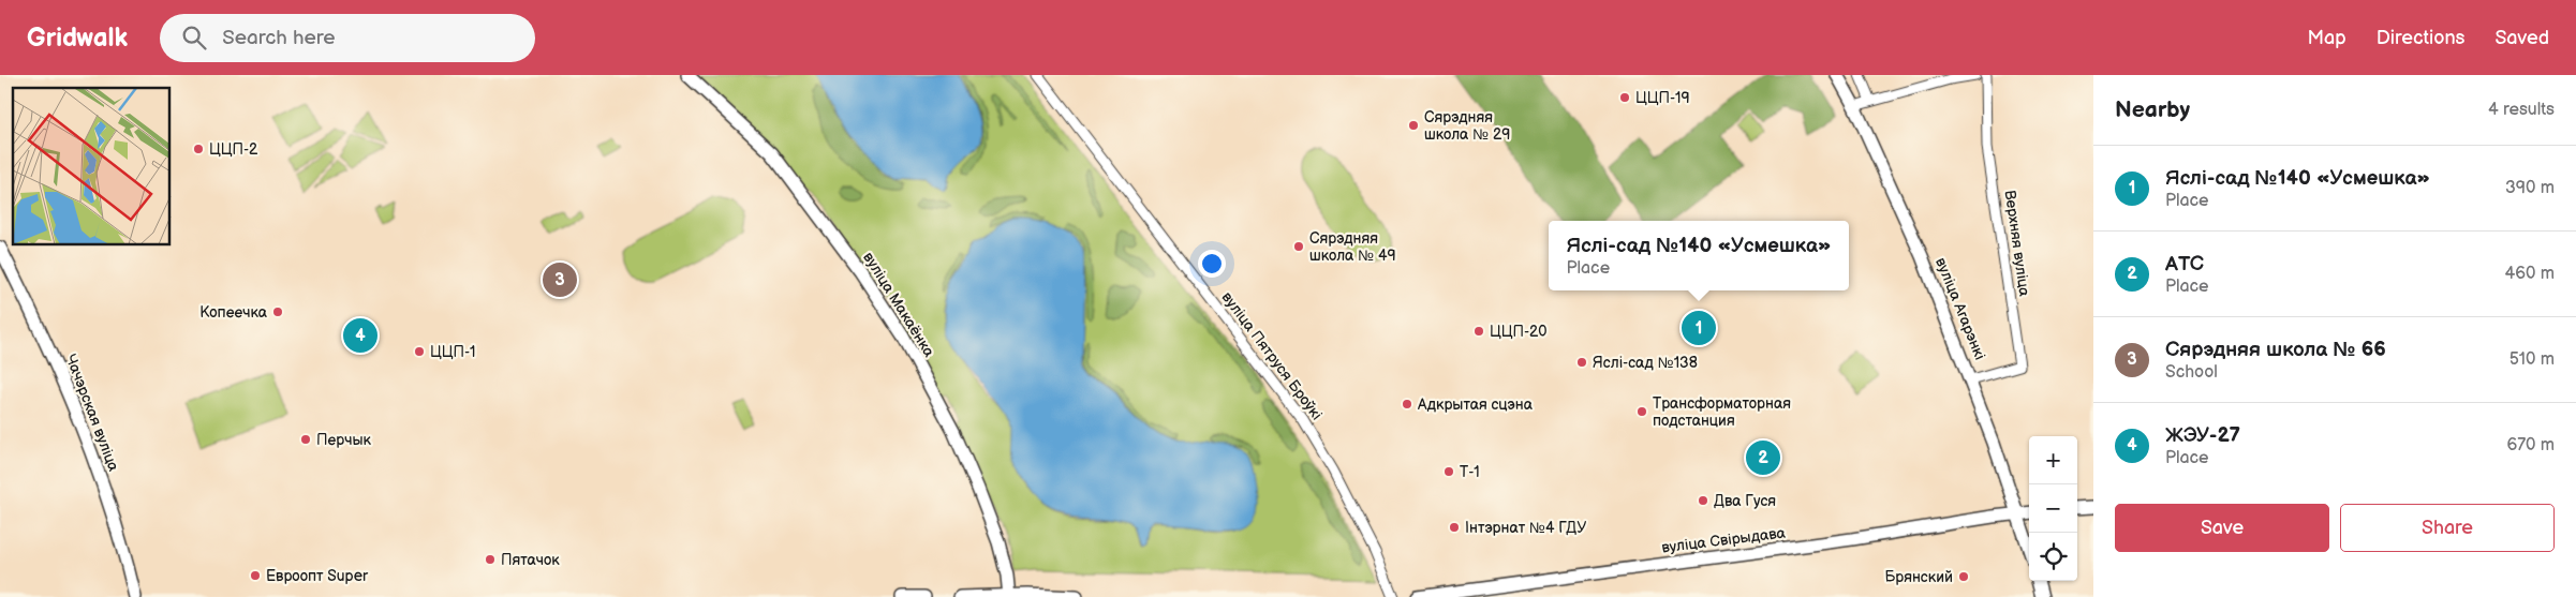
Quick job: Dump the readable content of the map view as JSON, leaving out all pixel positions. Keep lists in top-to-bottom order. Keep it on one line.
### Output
{"streets":{"main road":["вуліца Макаёнка","вуліца Агарэнкі","Чачэрская вуліца","вуліца Свірыдава"],"street":["Верхняя вуліца","вуліца Пятруся Броўкі"]},"crossings":[["Верхняя вуліца","вуліца Агарэнкі"],["вуліца Агарэнкі","вуліца Свірыдава"]],"places":["ЦЦП-19","Сярэдняя школа № 29","ЦЦП-2","Сярэдняя школа № 49","Копеечка","ЦЦП-20","ЦЦП-1","Яслі-сад №138","Адкрытая сцэна","Трансформаторная подстанция","Перчык","Т-1","Два Гуся","Інтэрнат №4 ГДУ","Пятачок","Евроопт Super","Брянский"],"page":{"header":"Gridwalk","search":"Search here","nav":["Map","Directions","Saved"],"heading":["Nearby","4 results"],"list":[{"mark":"1","name":"Яслі-сад №140 «Усмешка»","note":"Place","value":"390 m"},{"mark":"2","name":"АТС","note":"Place","value":"460 m"},{"mark":"3","name":"Сярэдняя школа № 66","note":"School","value":"510 m"},{"mark":"4","name":"ЖЭУ-27","note":"Place","value":"670 m"}],"popup":["Яслі-сад №140 «Усмешка»","Place"],"pins":["3","1","4","2"],"map_buttons":["+","−"],"buttons":["Save","Share"]}}
